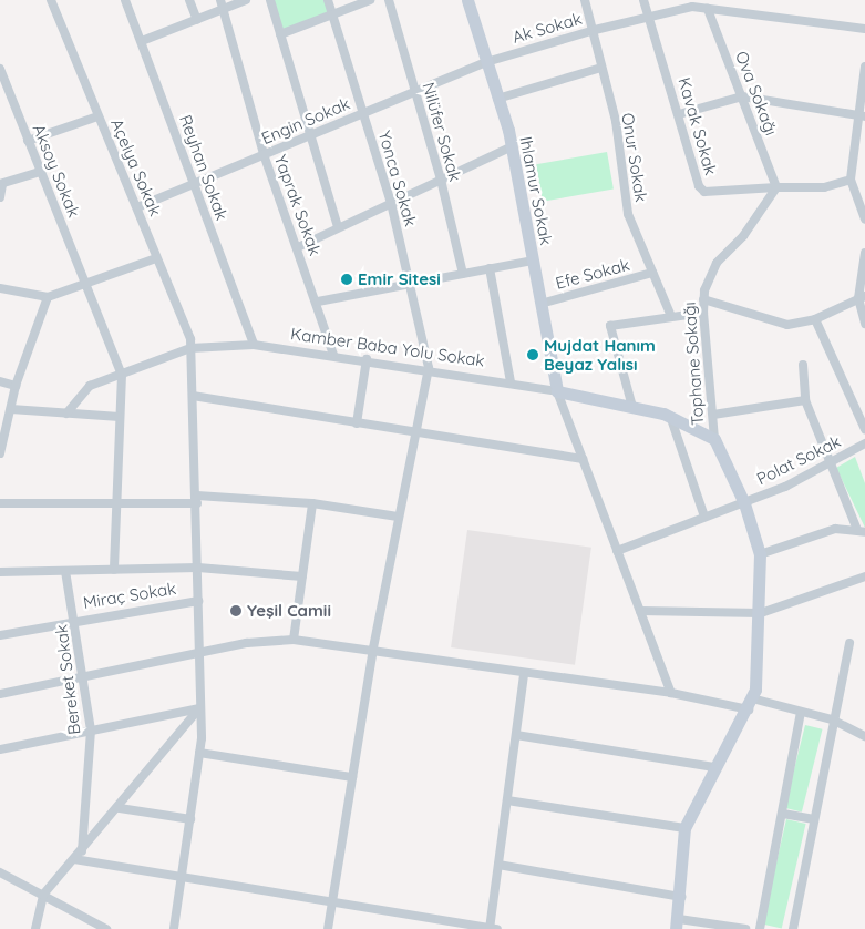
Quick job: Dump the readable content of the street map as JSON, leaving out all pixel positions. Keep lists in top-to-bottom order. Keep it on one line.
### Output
{"streets":{"street":["Ak Sokak","Ova Sokağı","Engin Sokak","Kavak Sokak","Nilüfer Sokak","Onur Sokak","Açelya Sokak","Reyhan Sokak","Aksoy Sokak","Yonca Sokak","Ihlamur Sokak","Yaprak Sokak","Efe Sokak","Kamber Baba Yolu Sokak","Tophane Sokağı","Polat Sokak","Miraç Sokak","Bereket Sokak"]},"crossings":[["Ak Sokak","Engin Sokak"],["Ak Sokak","Kavak Sokak"],["Ak Sokak","Onur Sokak"],["Ak Sokak","Ihlamur Sokak"],["Ova Sokağı","Kavak Sokak"],["Ova Sokağı","Tophane Sokağı"],["Engin Sokak","Nilüfer Sokak"],["Engin Sokak","Açelya Sokak"],["Engin Sokak","Reyhan Sokak"],["Engin Sokak","Yonca Sokak"],["Engin Sokak","Ihlamur Sokak"],["Engin Sokak","Yaprak Sokak"],["Kavak Sokak","Tophane Sokağı"],["Onur Sokak","Efe Sokak"],["Açelya Sokak","Kamber Baba Yolu Sokak"],["Açelya Sokak","Miraç Sokak"],["Reyhan Sokak","Kamber Baba Yolu Sokak"],["Aksoy Sokak","Kamber Baba Yolu Sokak"],["Yonca Sokak","Kamber Baba Yolu Sokak"],["Ihlamur Sokak","Efe Sokak"],["Ihlamur Sokak","Kamber Baba Yolu Sokak"],["Yaprak Sokak","Kamber Baba Yolu Sokak"],["Kamber Baba Yolu Sokak","Tophane Sokağı"],["Miraç Sokak","Bereket Sokak"]],"places":["Emir Sitesi","Mujdat Hanım Beyaz Yalısı","Yeşil Camii"]}
